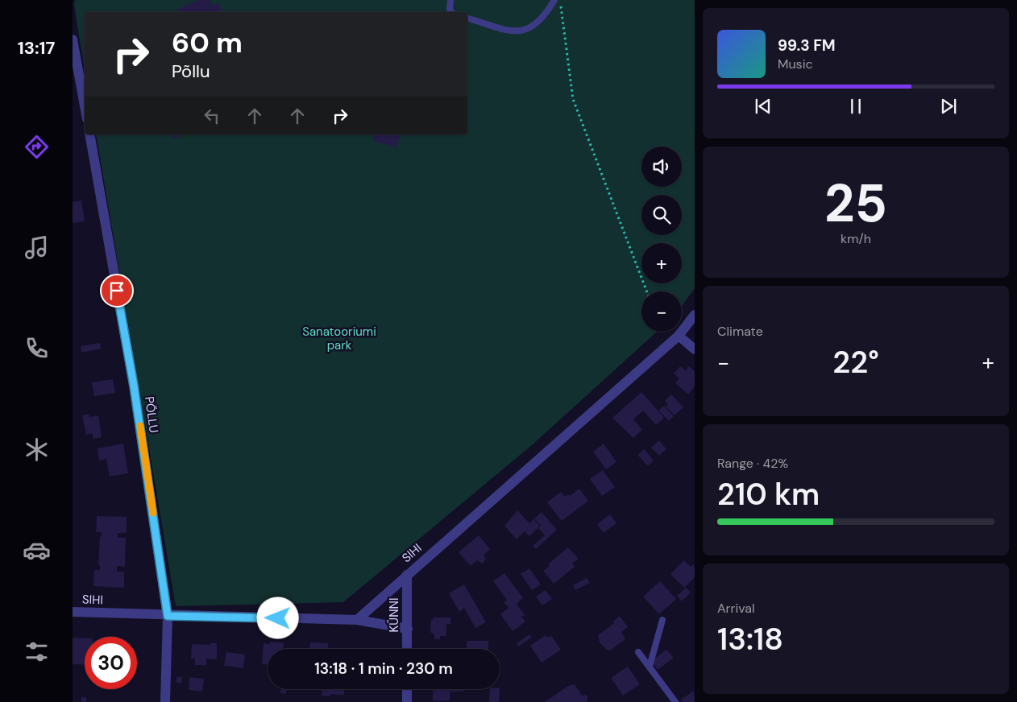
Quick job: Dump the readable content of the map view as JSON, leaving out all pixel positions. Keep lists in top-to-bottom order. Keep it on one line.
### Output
{"streets":{"street":["PÕLLU","SIHI","KÜNNI"]},"crossings":[["PÕLLU","SIHI"],["SIHI","KÜNNI"]],"parks":["Sanatooriumi park"],"page":{"tabs":"13:17","turn":["60 m","Põllu"],"song":["99.3 FM","Music"],"map_buttons":["+","−"],"tile":[["25","km/h"],"Climate",["Range · 42%","210 km"],["Arrival","13:18"]],"heat":["−","22°","+"],"limit":"30","trip":"13:18 · 1 min · 230 m"}}
